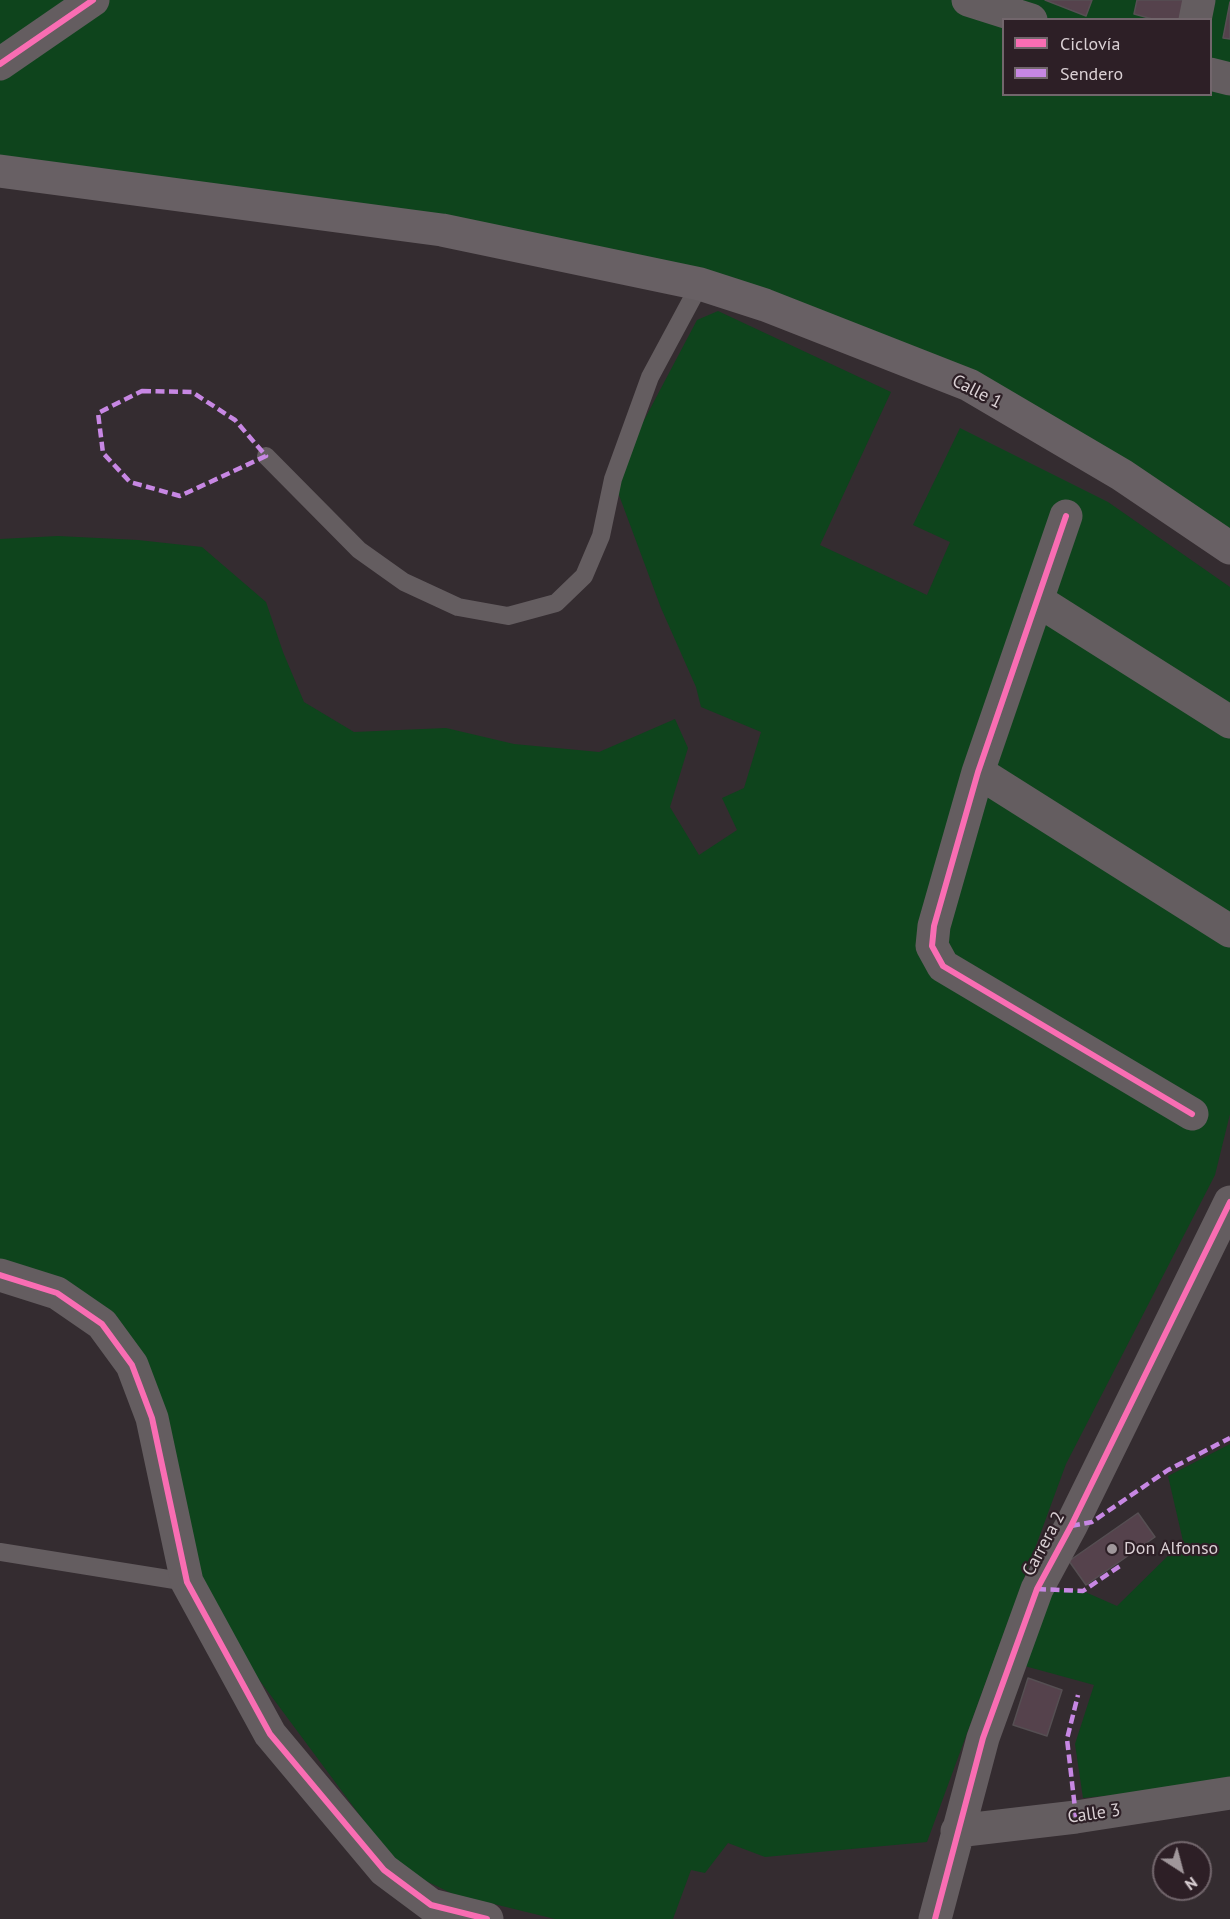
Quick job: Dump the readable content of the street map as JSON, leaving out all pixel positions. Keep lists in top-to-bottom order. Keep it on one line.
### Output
{"streets":{"main road":["Calle 1"],"street":["Carrera 2","Calle 3"]},"crossings":[["Carrera 2","Calle 3"]],"places":["Don Alfonso"],"legend":["Ciclovía","Sendero"],"north":"bottom right"}
